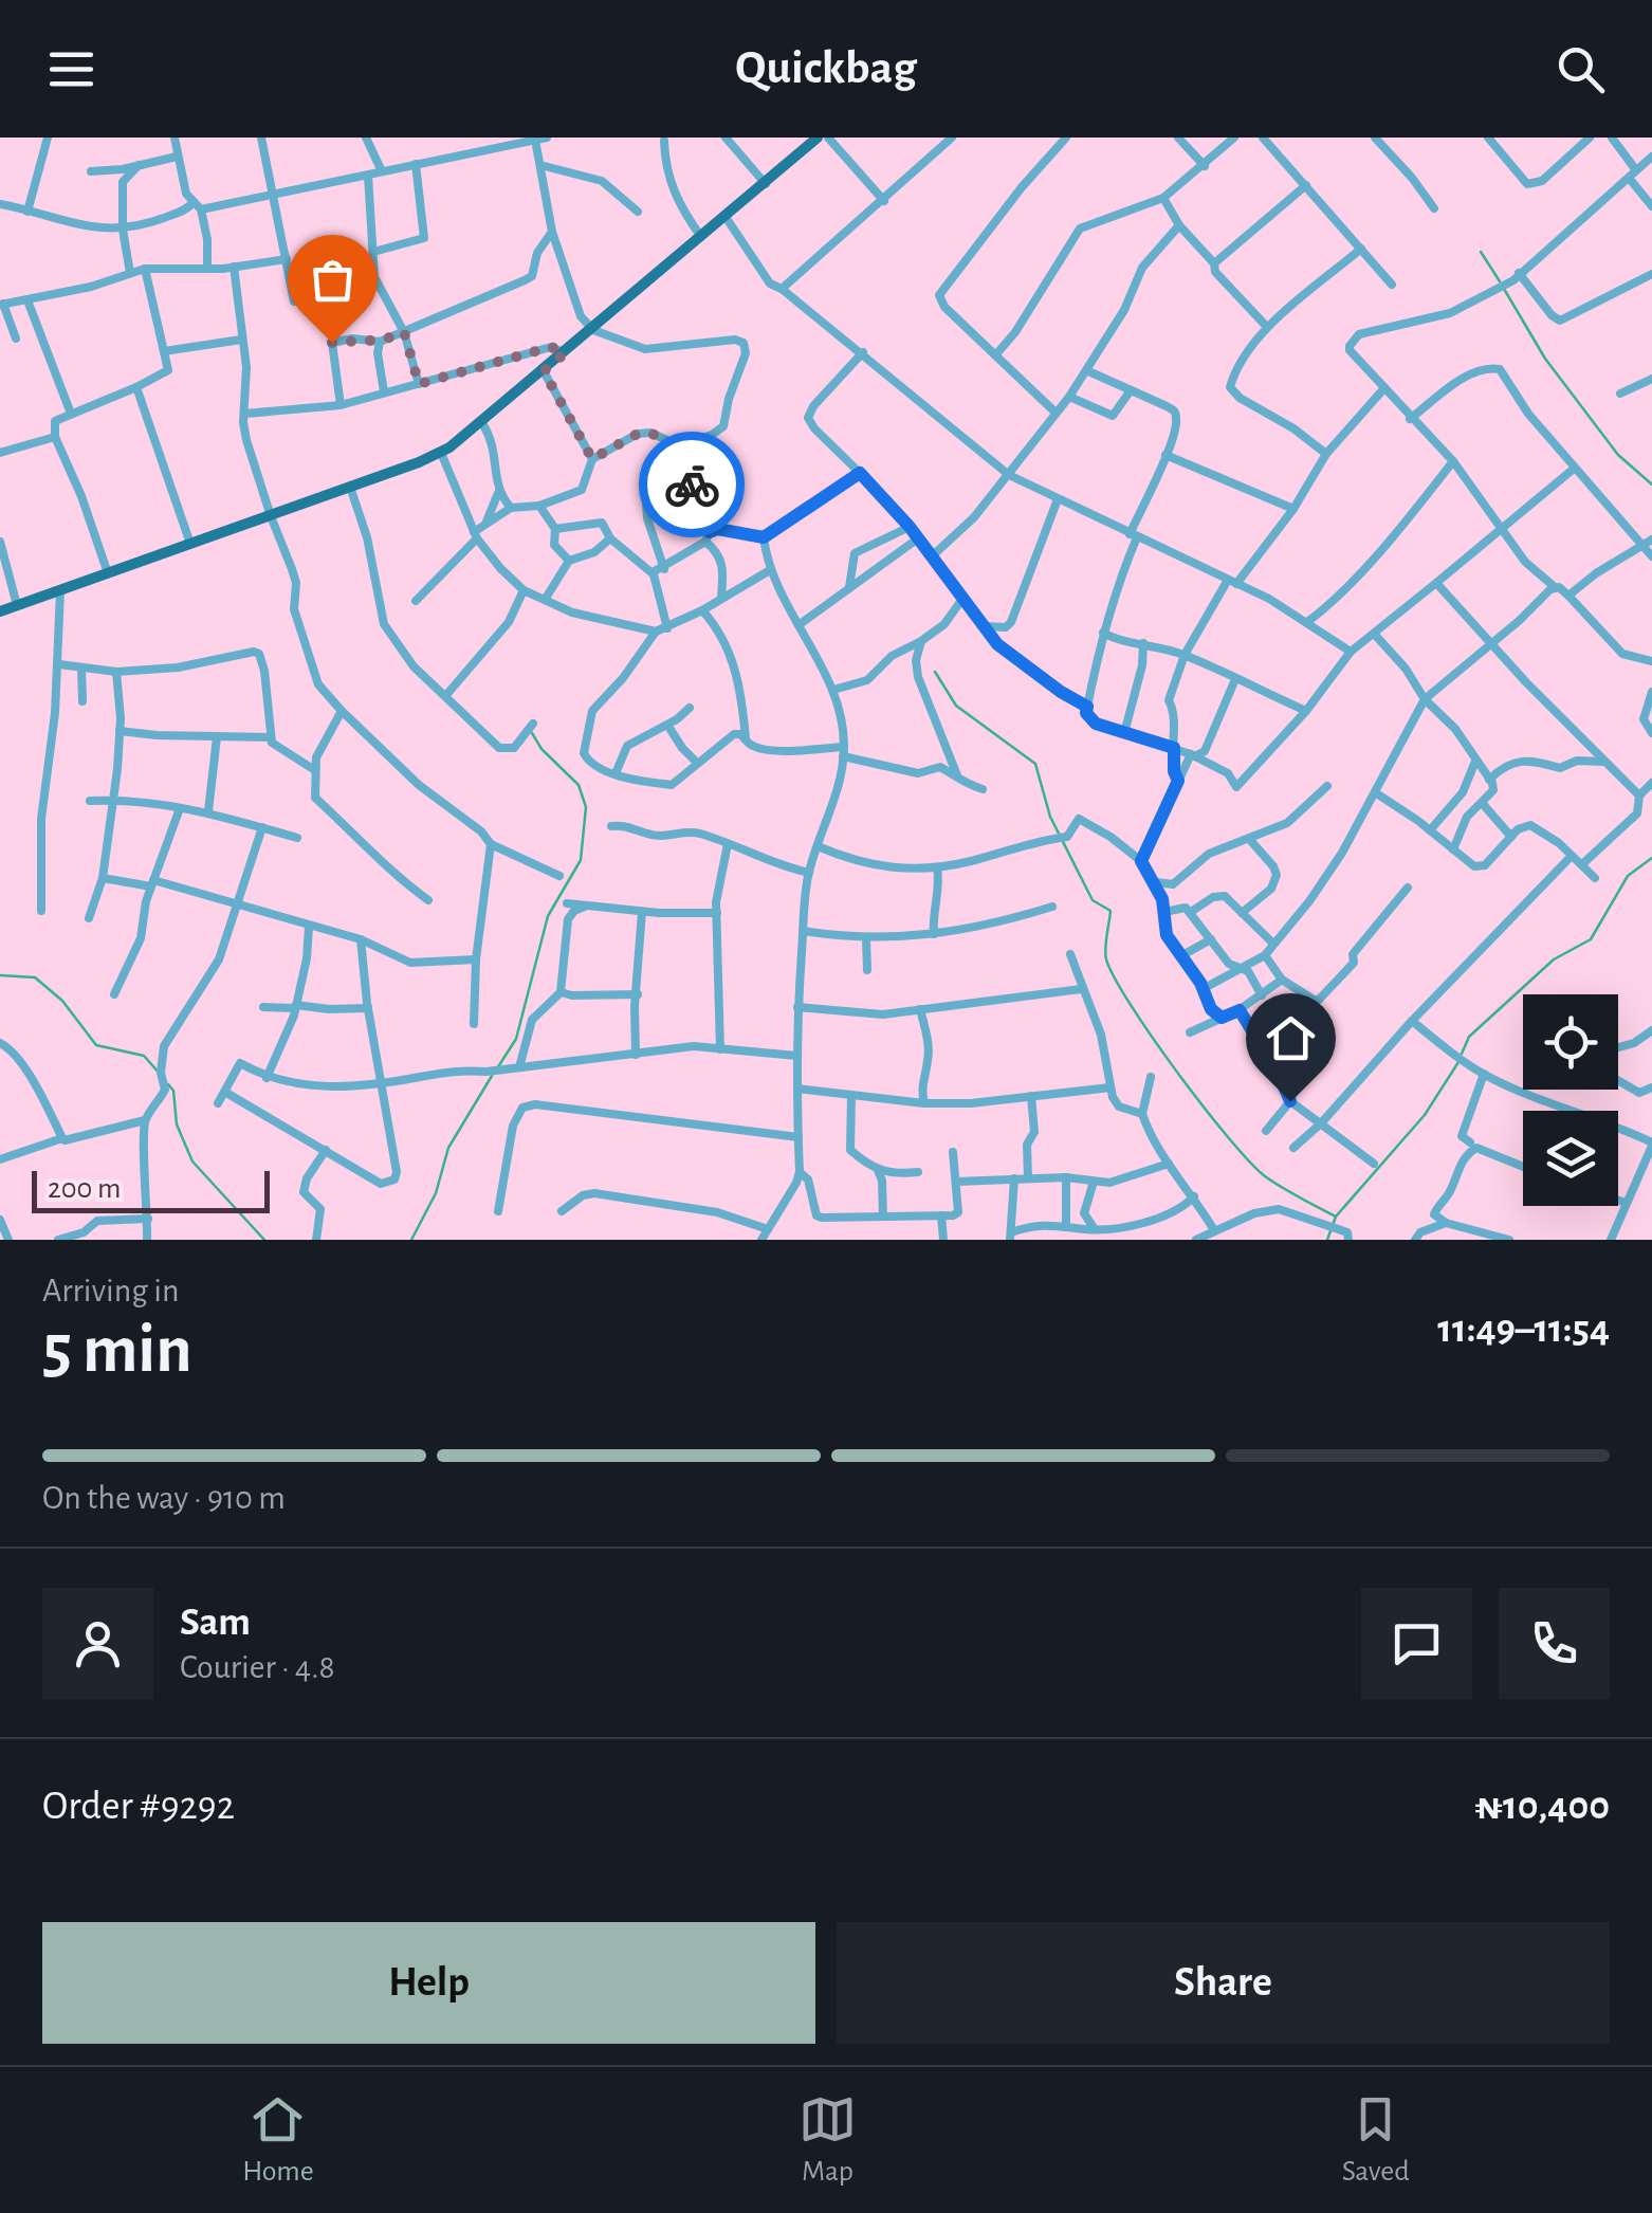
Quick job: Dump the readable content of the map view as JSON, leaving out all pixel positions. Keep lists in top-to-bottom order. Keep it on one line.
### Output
{"scale_bar":"200 m","page":{"header":"Quickbag","scale":"200 m","heading":["5 min","Arriving in","11:49–11:54"],"panel":["Sam","Courier · 4.8","Order #9292","₦10,400"],"bar":"On the way · 910 m","buttons":["Help","Share"],"tabs":["Home","Map","Saved"]}}
